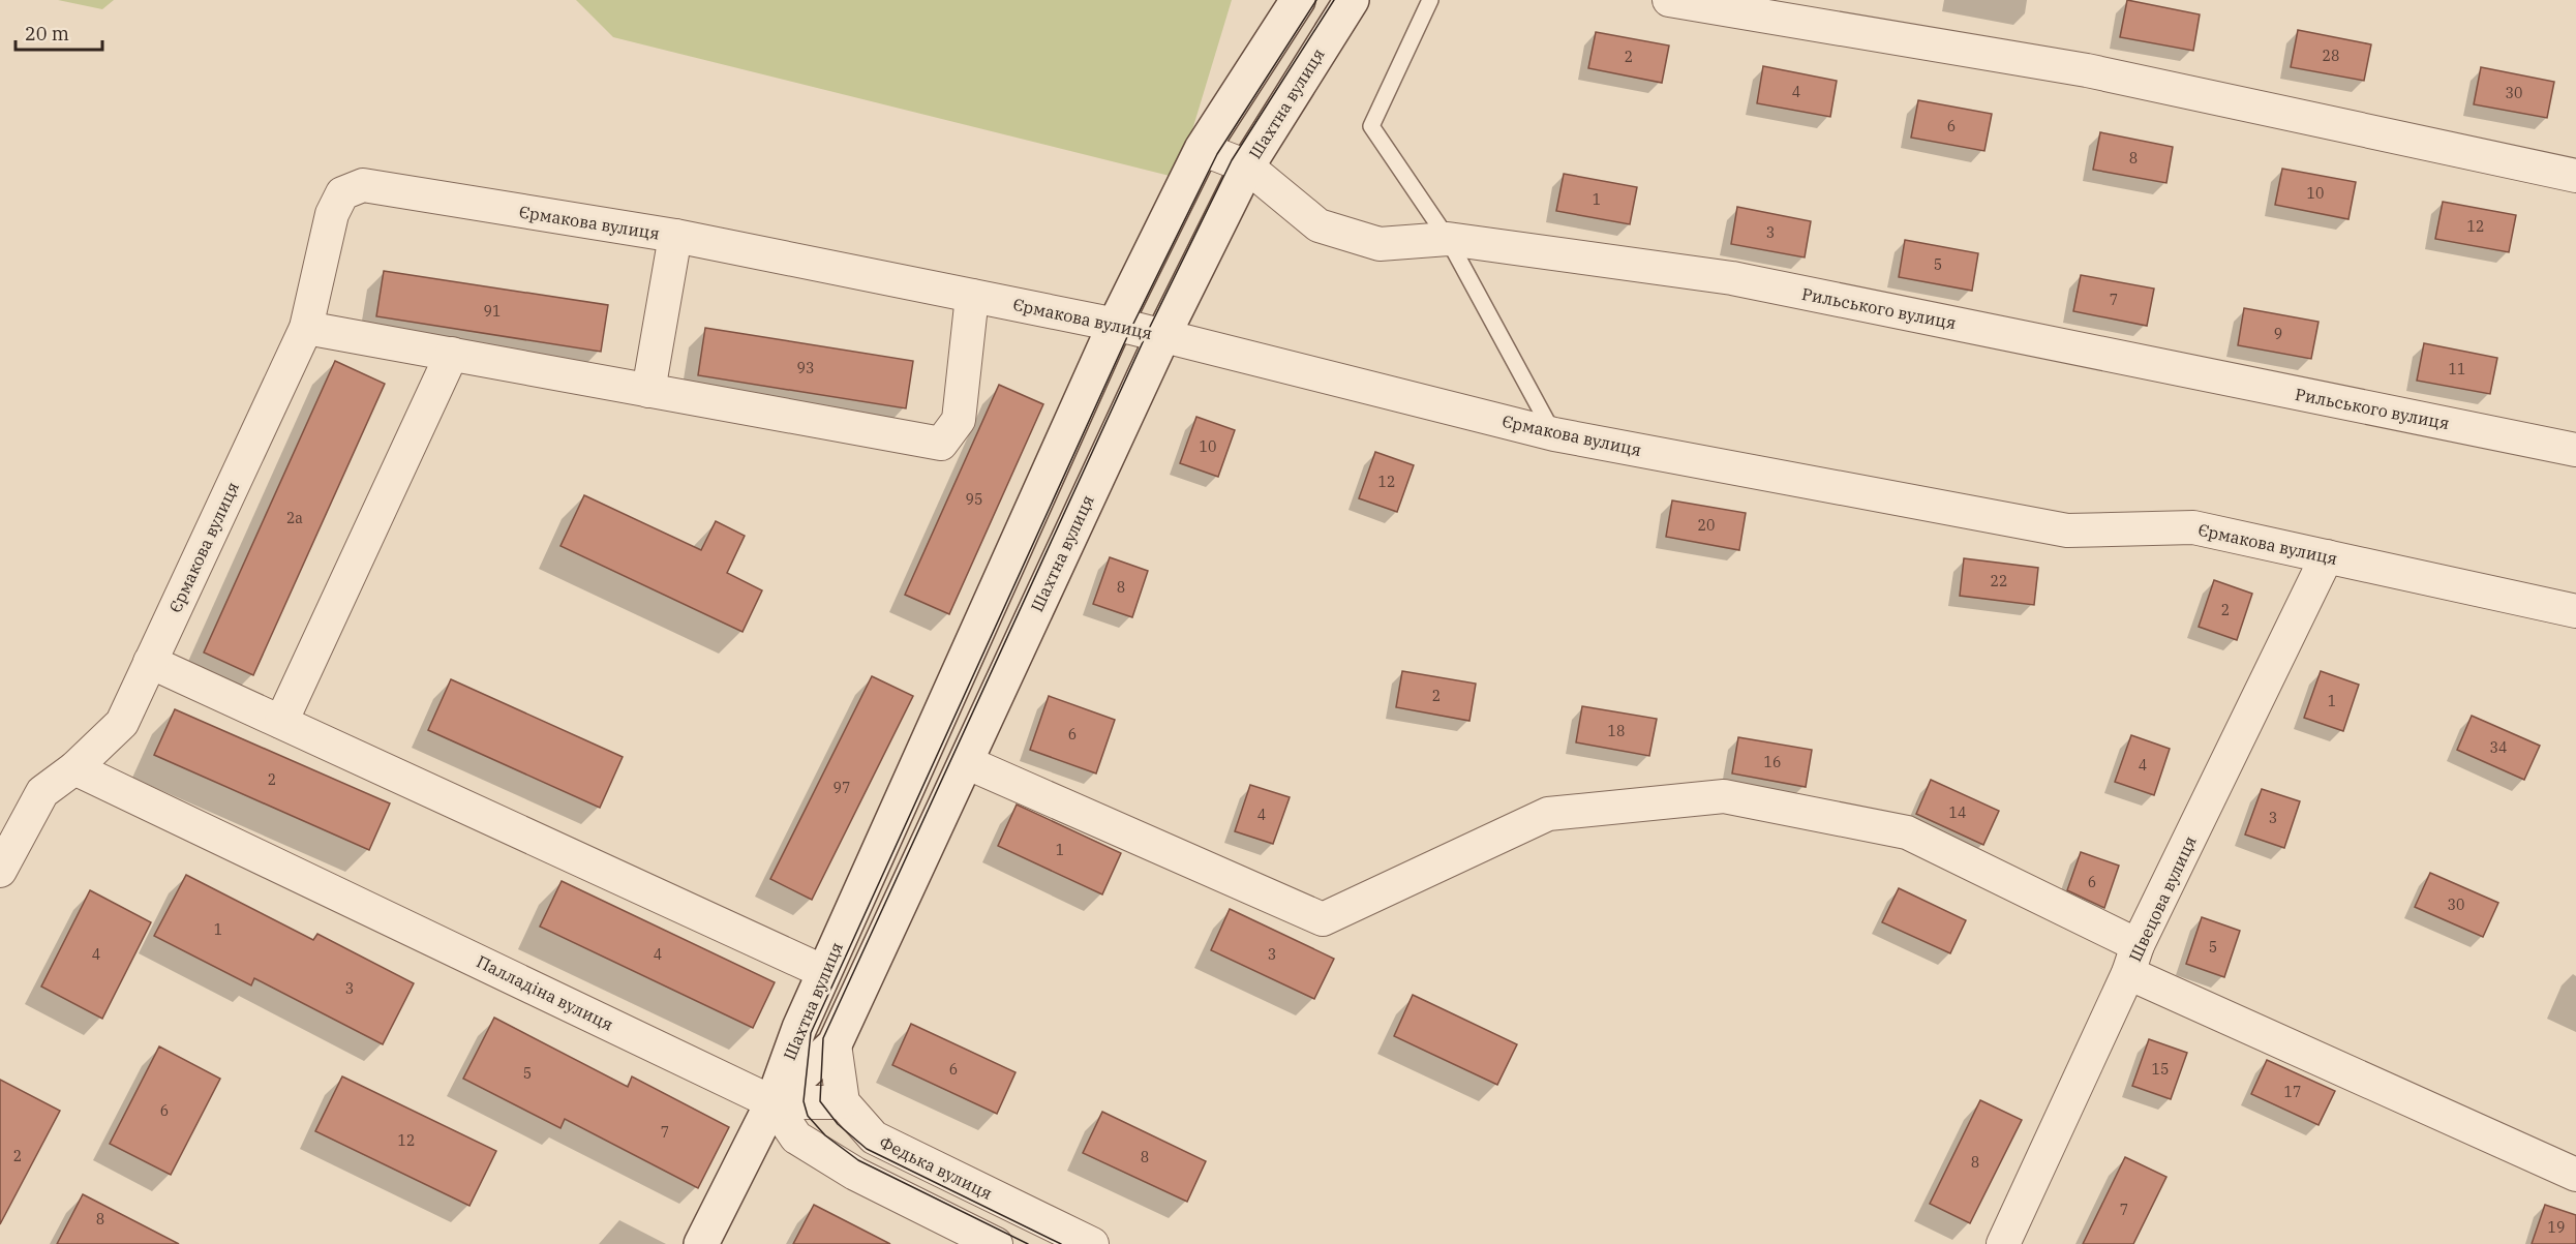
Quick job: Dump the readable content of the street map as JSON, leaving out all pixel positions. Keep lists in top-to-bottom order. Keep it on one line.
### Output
{"streets":{"main road":["Шахтна вулиця"],"street":["Єрмакова вулиця","Рильського вулиця","Швецова вулиця","Палладіна вулиця","Федька вулиця"]},"crossings":[["Шахтна вулиця","Єрмакова вулиця"],["Шахтна вулиця","Рильського вулиця"],["Шахтна вулиця","Палладіна вулиця"],["Єрмакова вулиця","Швецова вулиця"],["Єрмакова вулиця","Палладіна вулиця"]],"house_numbers":["28","2","4","30","6","8","10","1","12","3","5","7","91","9","93","11","10","12","95","2а","20","22","8","2","2","1","18","6","34","16","4","2","97","14","4","3","1","6","30","1","5","4","4","3","3","6","15","5","17","6","7","12","2","8","8","7","8","19"],"scale_bar":"20 m"}
